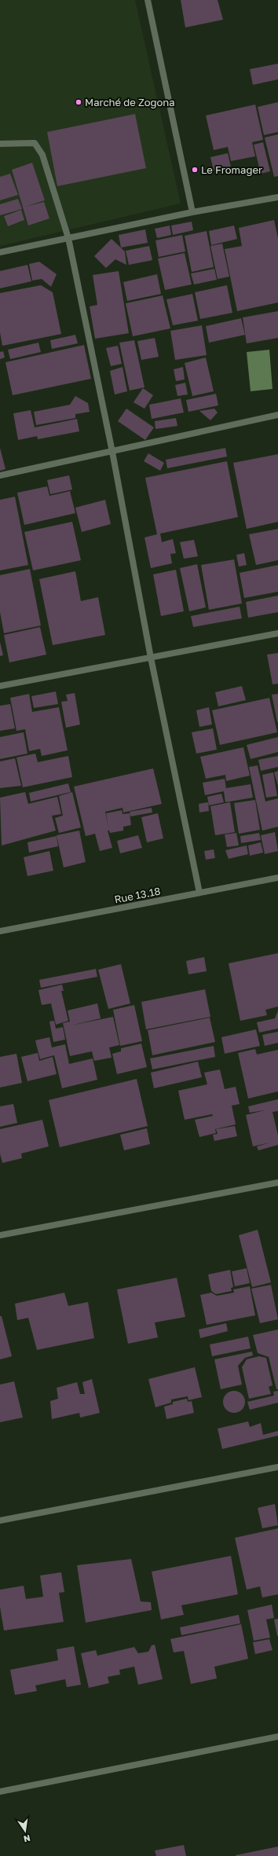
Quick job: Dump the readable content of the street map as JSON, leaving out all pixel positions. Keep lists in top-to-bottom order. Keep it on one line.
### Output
{"streets":{"street":["Rue 13.18"]},"places":["Marché de Zogona","Le Fromager"],"north":"bottom"}
